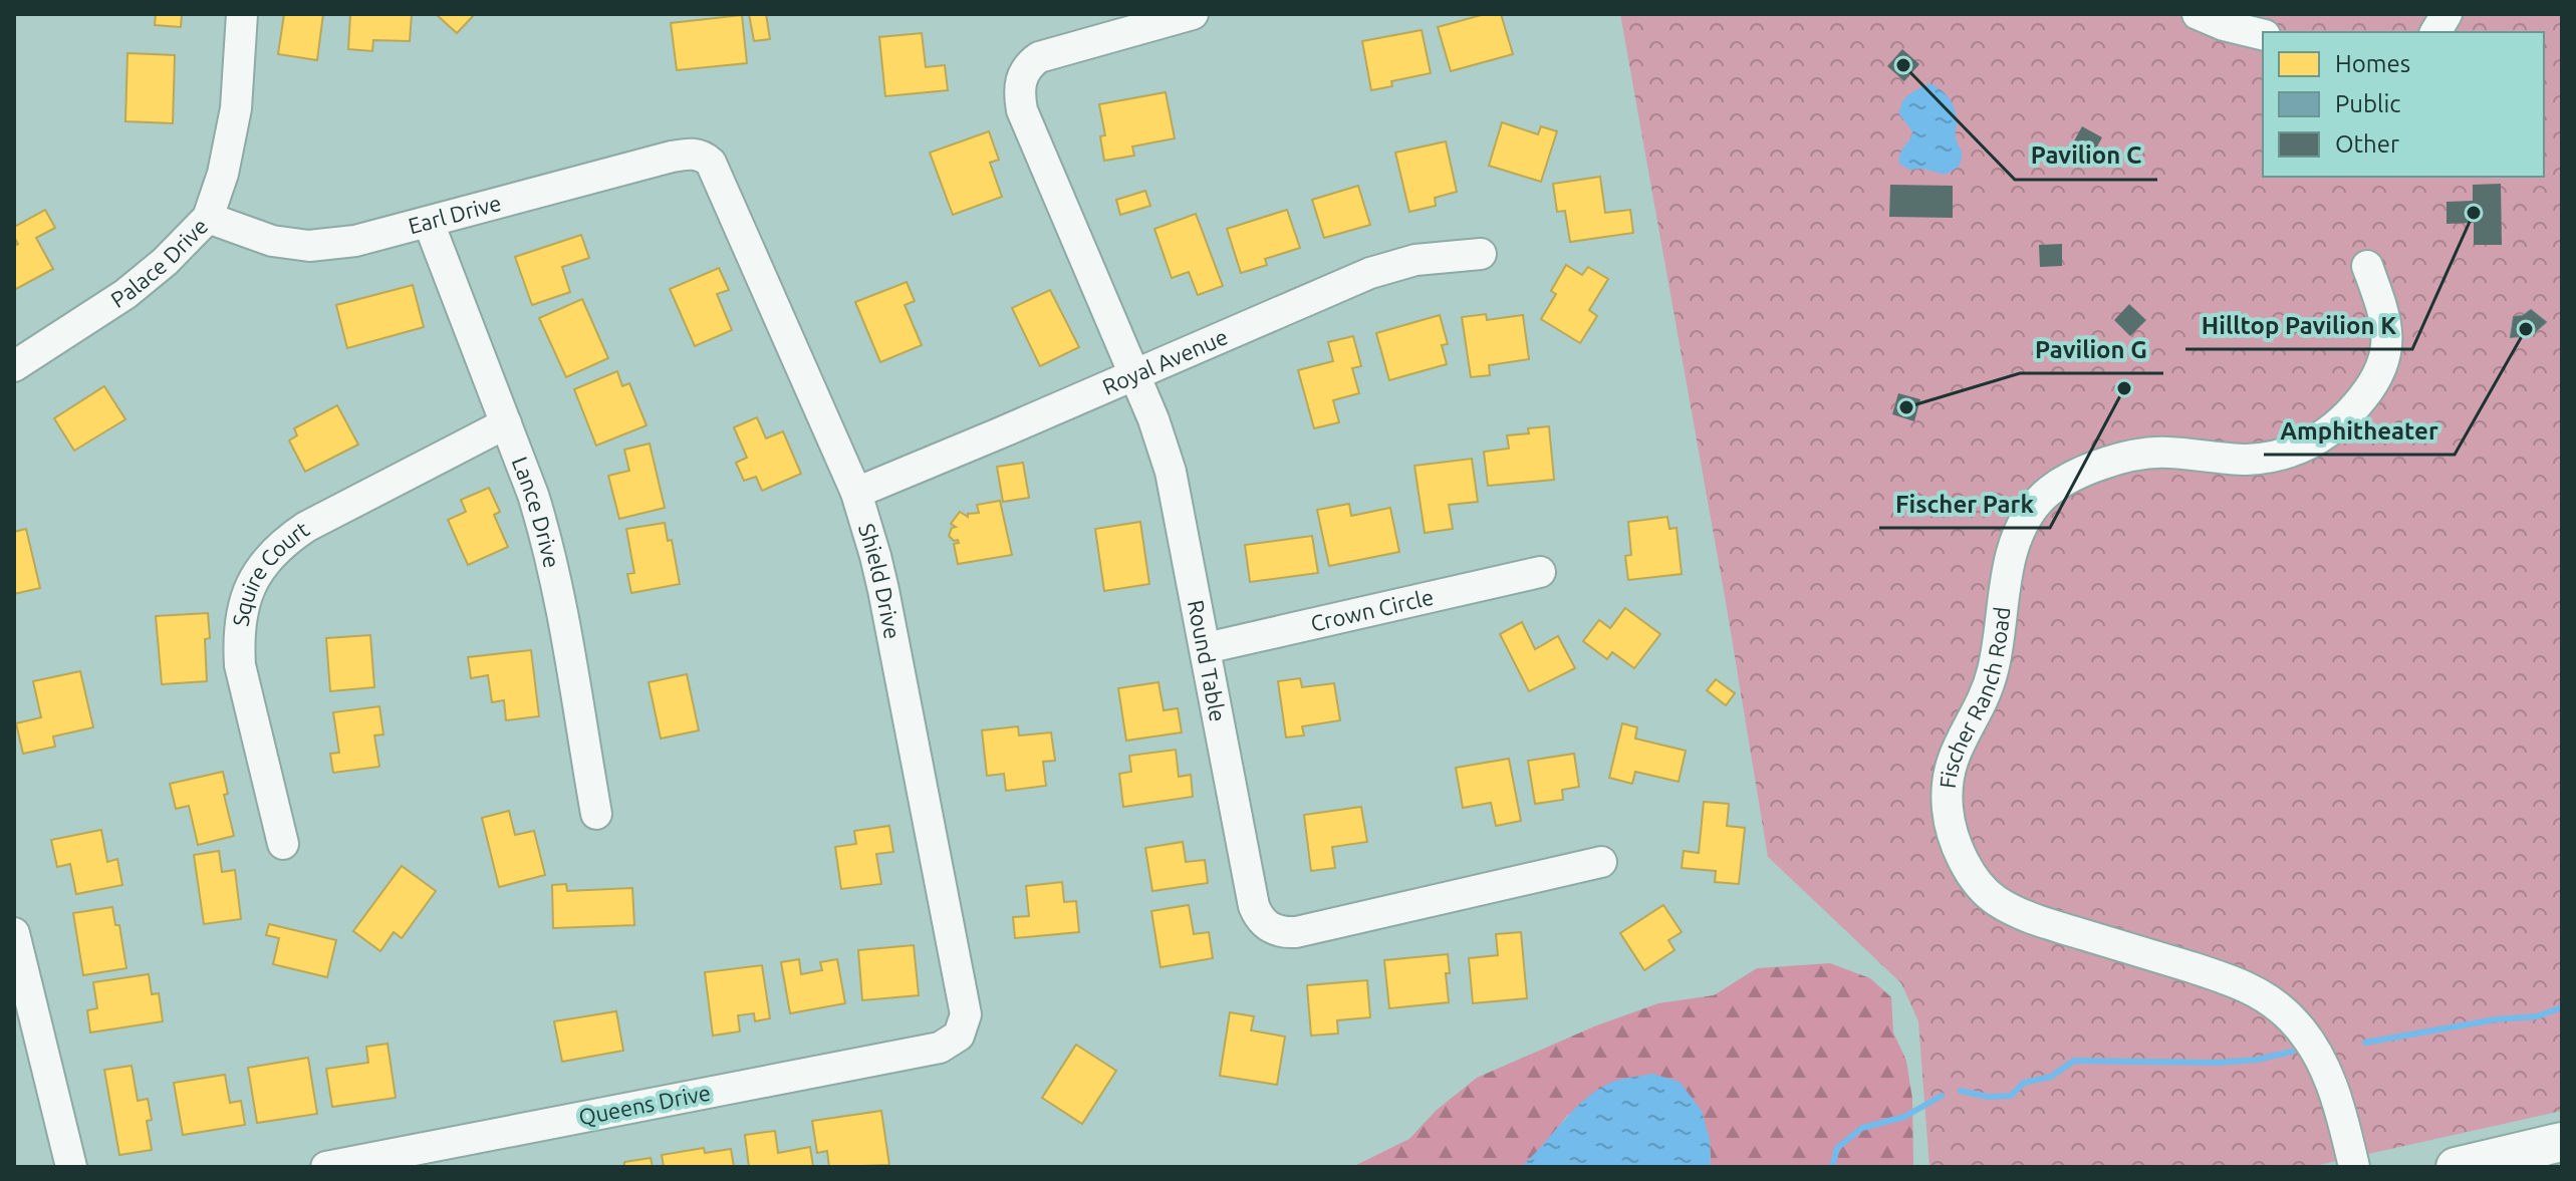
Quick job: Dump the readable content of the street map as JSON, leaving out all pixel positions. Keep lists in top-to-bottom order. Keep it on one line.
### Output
{"streets":{"street":["Earl Drive","Palace Drive","Royal Avenue","Lance Drive","Squire Court","Shield Drive","Crown Circle","Round Table","Fischer Ranch Road","Queens Drive"]},"crossings":[["Earl Drive","Palace Drive"],["Earl Drive","Lance Drive"],["Earl Drive","Shield Drive"],["Royal Avenue","Shield Drive"],["Royal Avenue","Round Table"],["Lance Drive","Squire Court"],["Shield Drive","Queens Drive"],["Crown Circle","Round Table"]],"places":["Pavilion C","Hilltop Pavilion K","Amphitheater","Fischer Park","Pavilion G"],"legend":["Homes","Public","Other"]}
